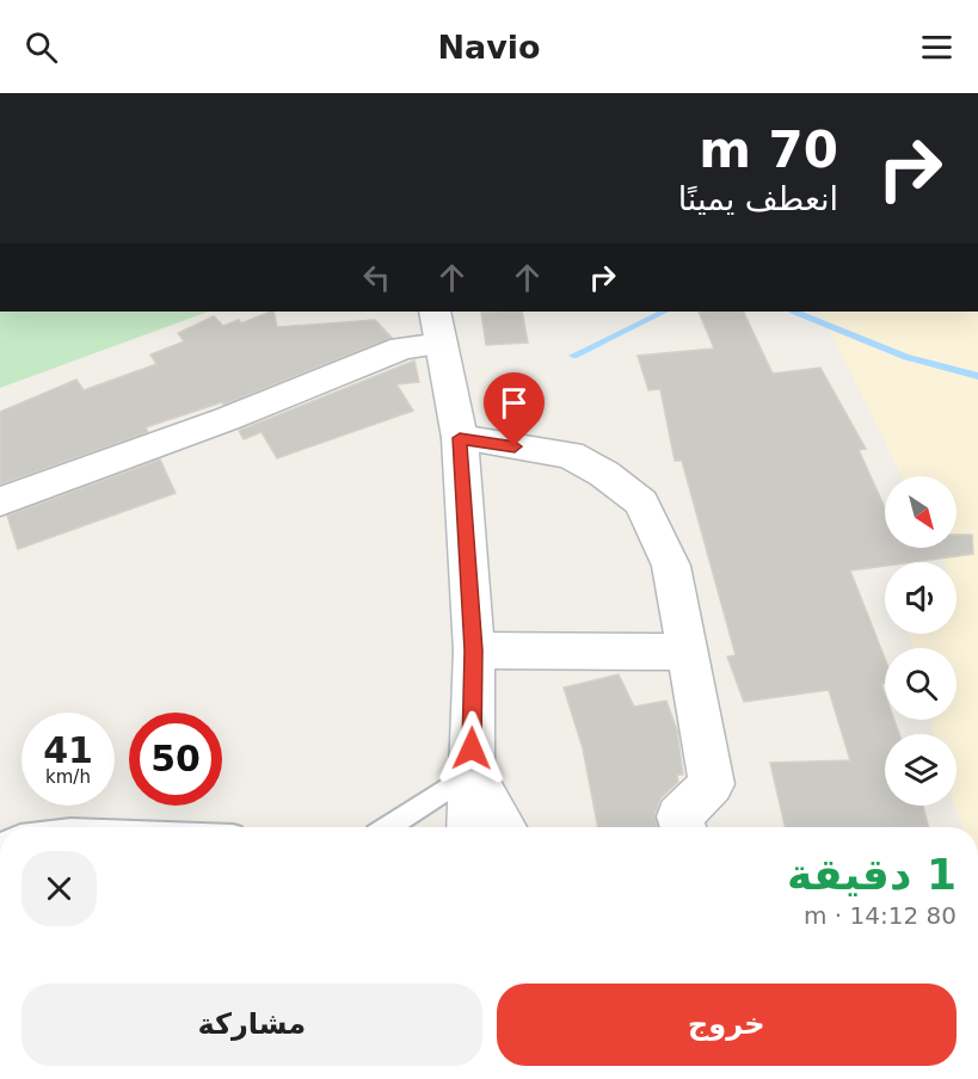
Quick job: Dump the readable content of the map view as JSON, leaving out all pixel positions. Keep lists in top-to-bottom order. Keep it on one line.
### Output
{"north":"bottom right","page":{"header":"Navio","turn":["70 m","انعطف يمينًا"],"speed":"41 km/h","limit":"50","heading":["1 دقيقة","80 m · 14:12"],"buttons":["خروج","مشاركة"]}}
